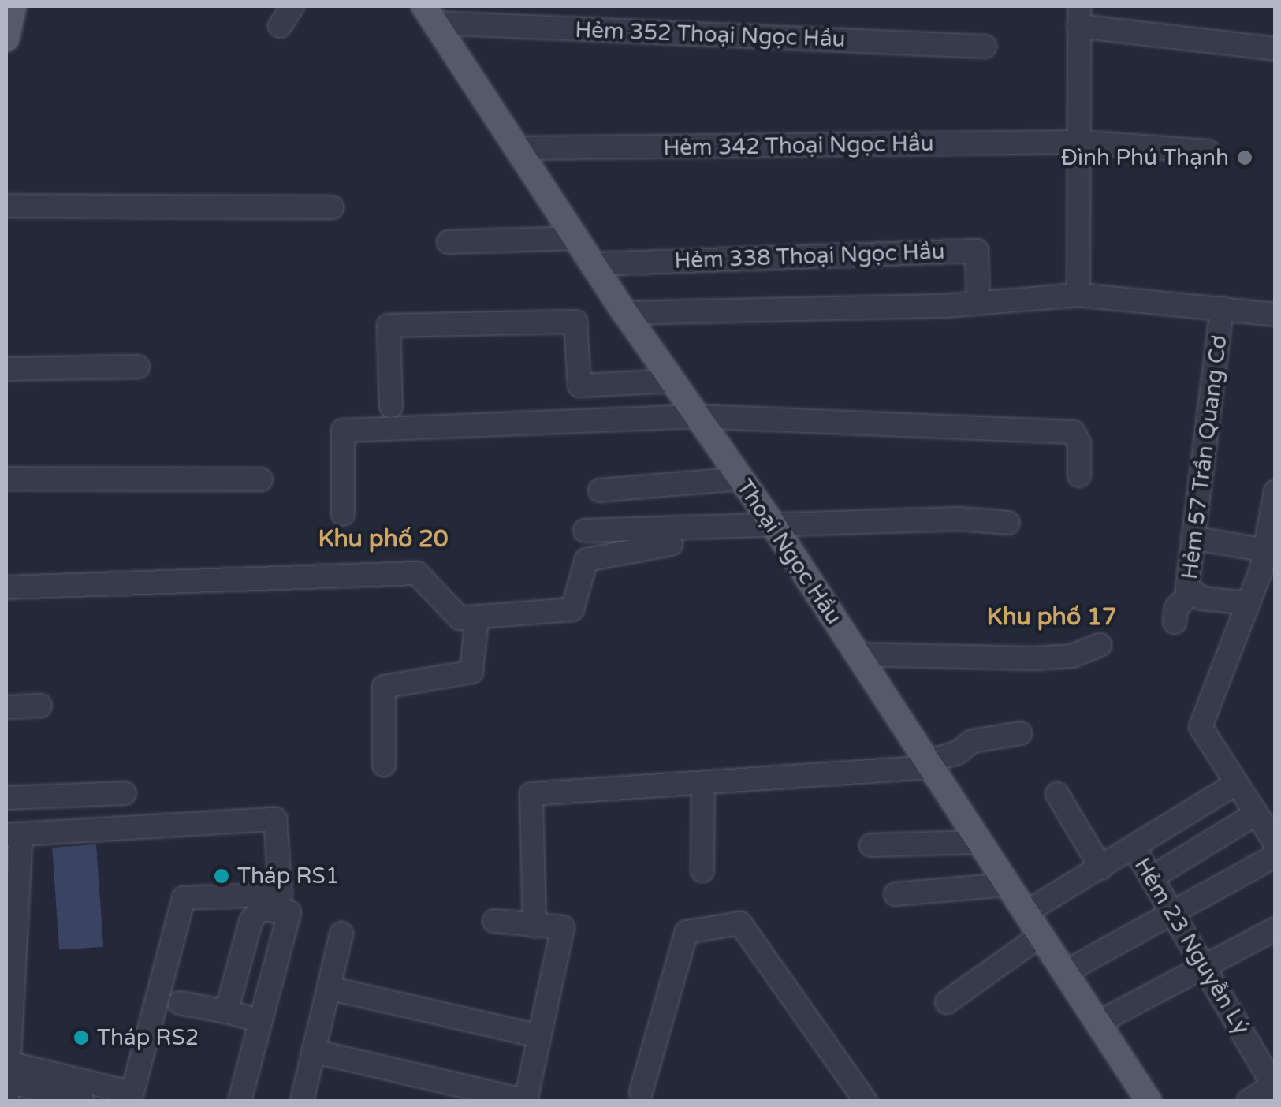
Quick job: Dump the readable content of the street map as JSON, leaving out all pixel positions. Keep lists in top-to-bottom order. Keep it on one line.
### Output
{"streets":{"main road":["Thoại Ngọc Hầu"],"street":["Hẻm 352 Thoại Ngọc Hầu","Hẻm 342 Thoại Ngọc Hầu","Hẻm 338 Thoại Ngọc Hầu","Hẻm 57 Trần Quang Cơ","Hẻm 23 Nguyễn Lý"]},"crossings":[["Hẻm 352 Thoại Ngọc Hầu","Thoại Ngọc Hầu"],["Hẻm 342 Thoại Ngọc Hầu","Thoại Ngọc Hầu"],["Hẻm 338 Thoại Ngọc Hầu","Thoại Ngọc Hầu"]],"districts":["Khu phố 20","Khu phố 17"],"places":["Đình Phú Thạnh","Tháp RS1","Tháp RS2"]}
